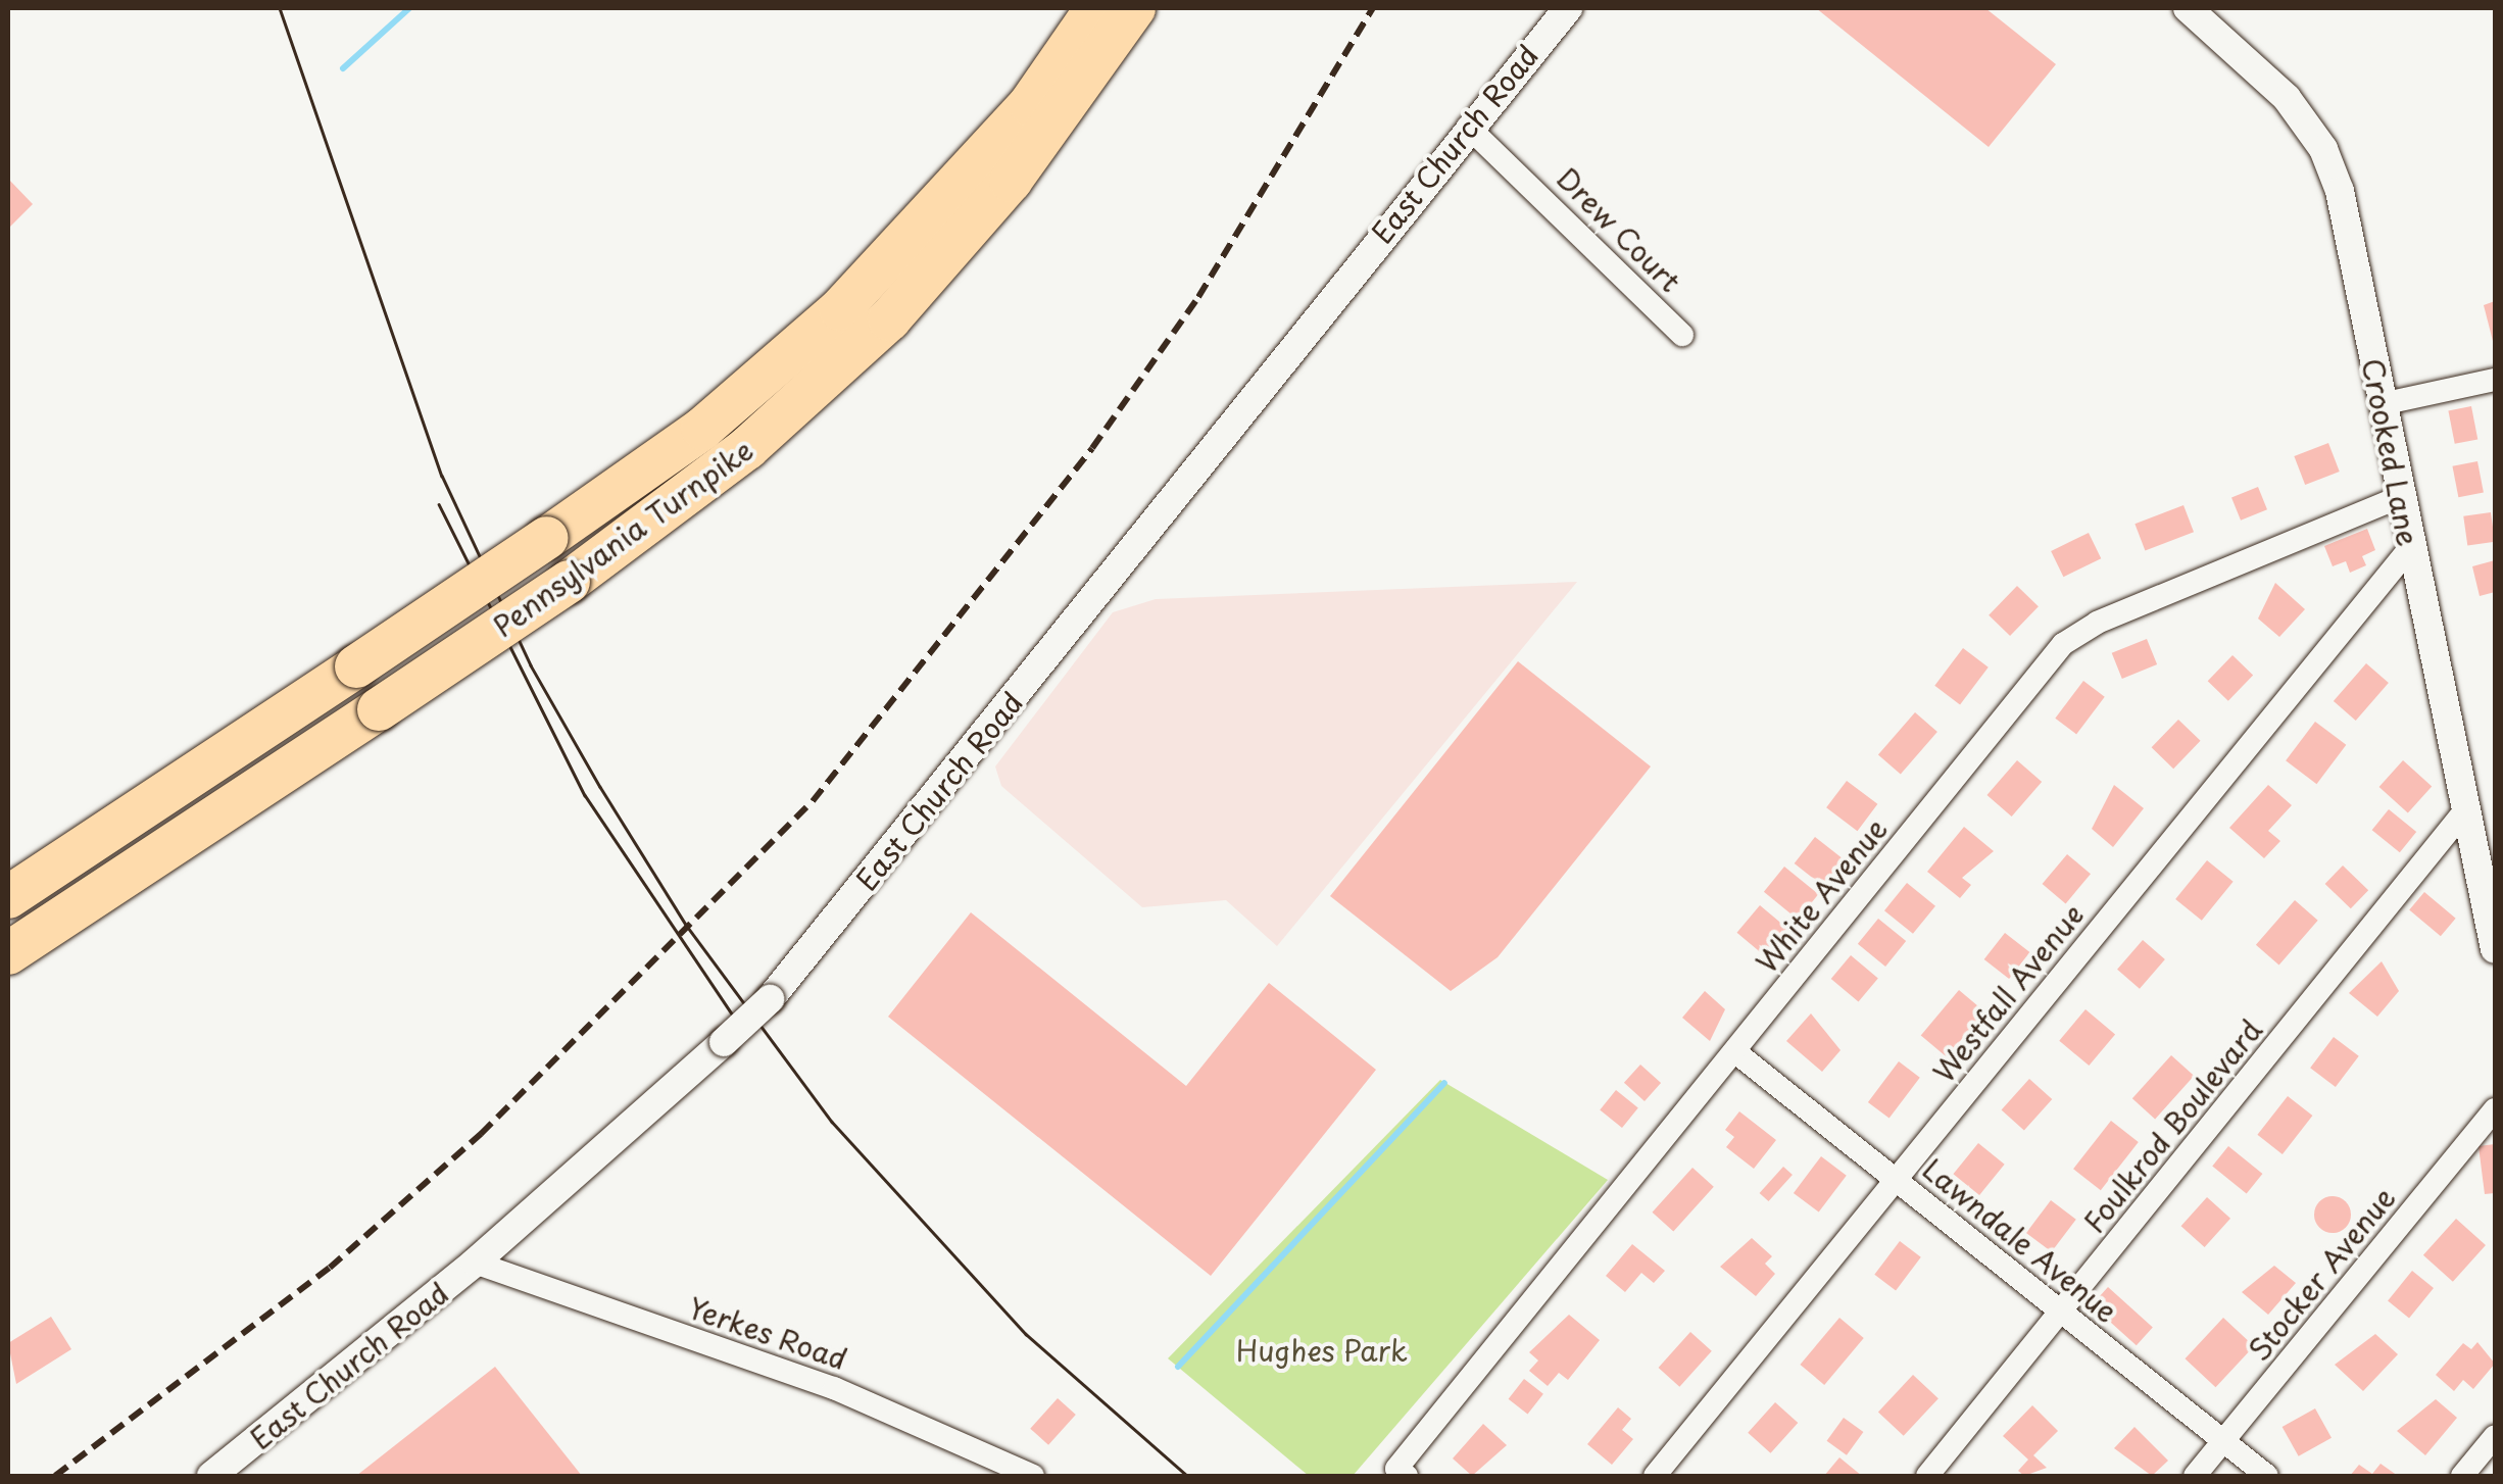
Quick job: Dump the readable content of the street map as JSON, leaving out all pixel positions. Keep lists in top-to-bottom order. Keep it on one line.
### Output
{"streets":{"highway":["Pennsylvania Turnpike"],"street":["East Church Road","Drew Court","Crooked Lane","White Avenue","Westfall Avenue","Foulkrod Boulevard","Lawndale Avenue","Stocker Avenue","Yerkes Road"]},"crossings":[["East Church Road","Drew Court"],["East Church Road","Yerkes Road"],["Crooked Lane","White Avenue"],["Crooked Lane","Westfall Avenue"],["Crooked Lane","Foulkrod Boulevard"],["White Avenue","Lawndale Avenue"],["Westfall Avenue","Lawndale Avenue"],["Foulkrod Boulevard","Lawndale Avenue"],["Lawndale Avenue","Stocker Avenue"]],"parks":["Hughes Park"]}
